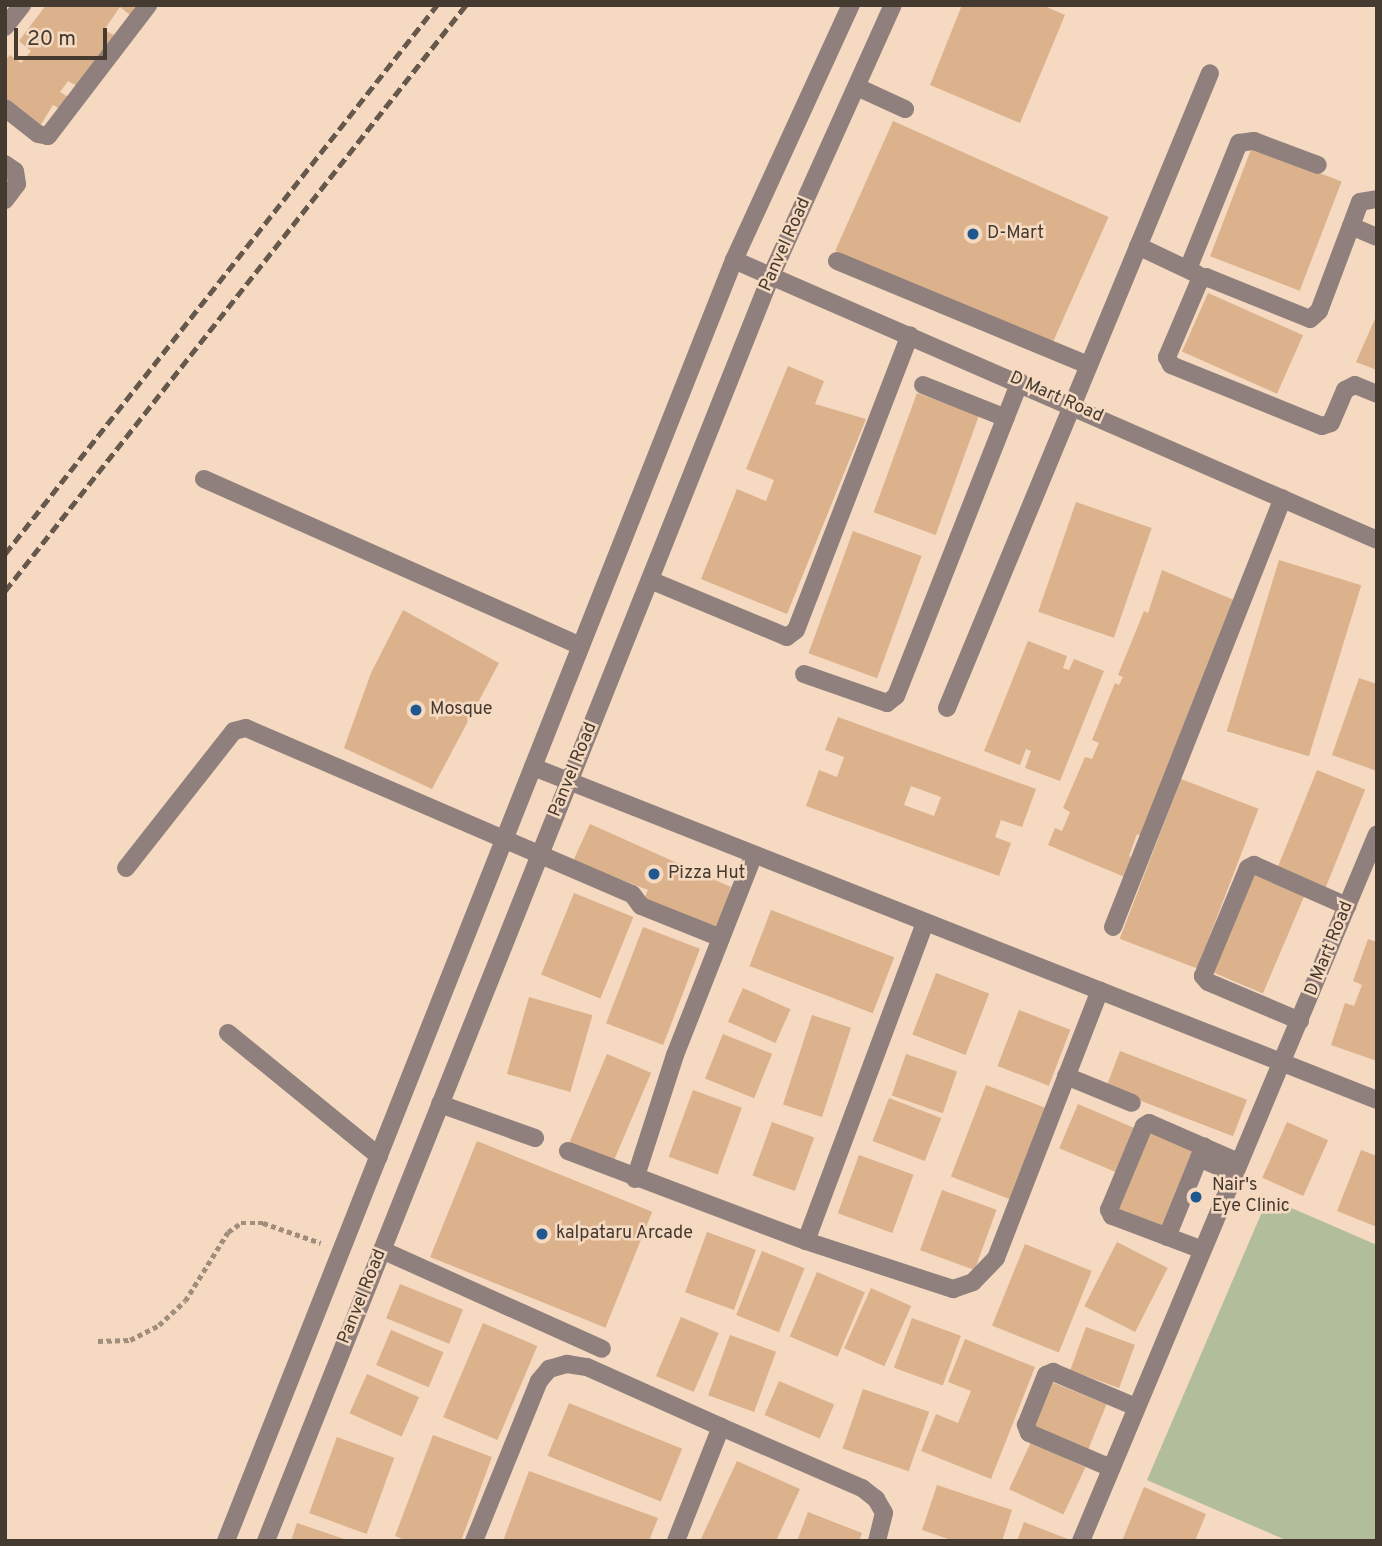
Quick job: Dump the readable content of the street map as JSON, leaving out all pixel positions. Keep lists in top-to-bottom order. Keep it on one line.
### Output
{"streets":{"street":["Panvel Road","D Mart Road"]},"crossings":[["Panvel Road","D Mart Road"]],"places":["D-Mart","Mosque","Pizza Hut","Nair's Eye Clinic","kalpataru Arcade"],"scale_bar":"20 m"}
